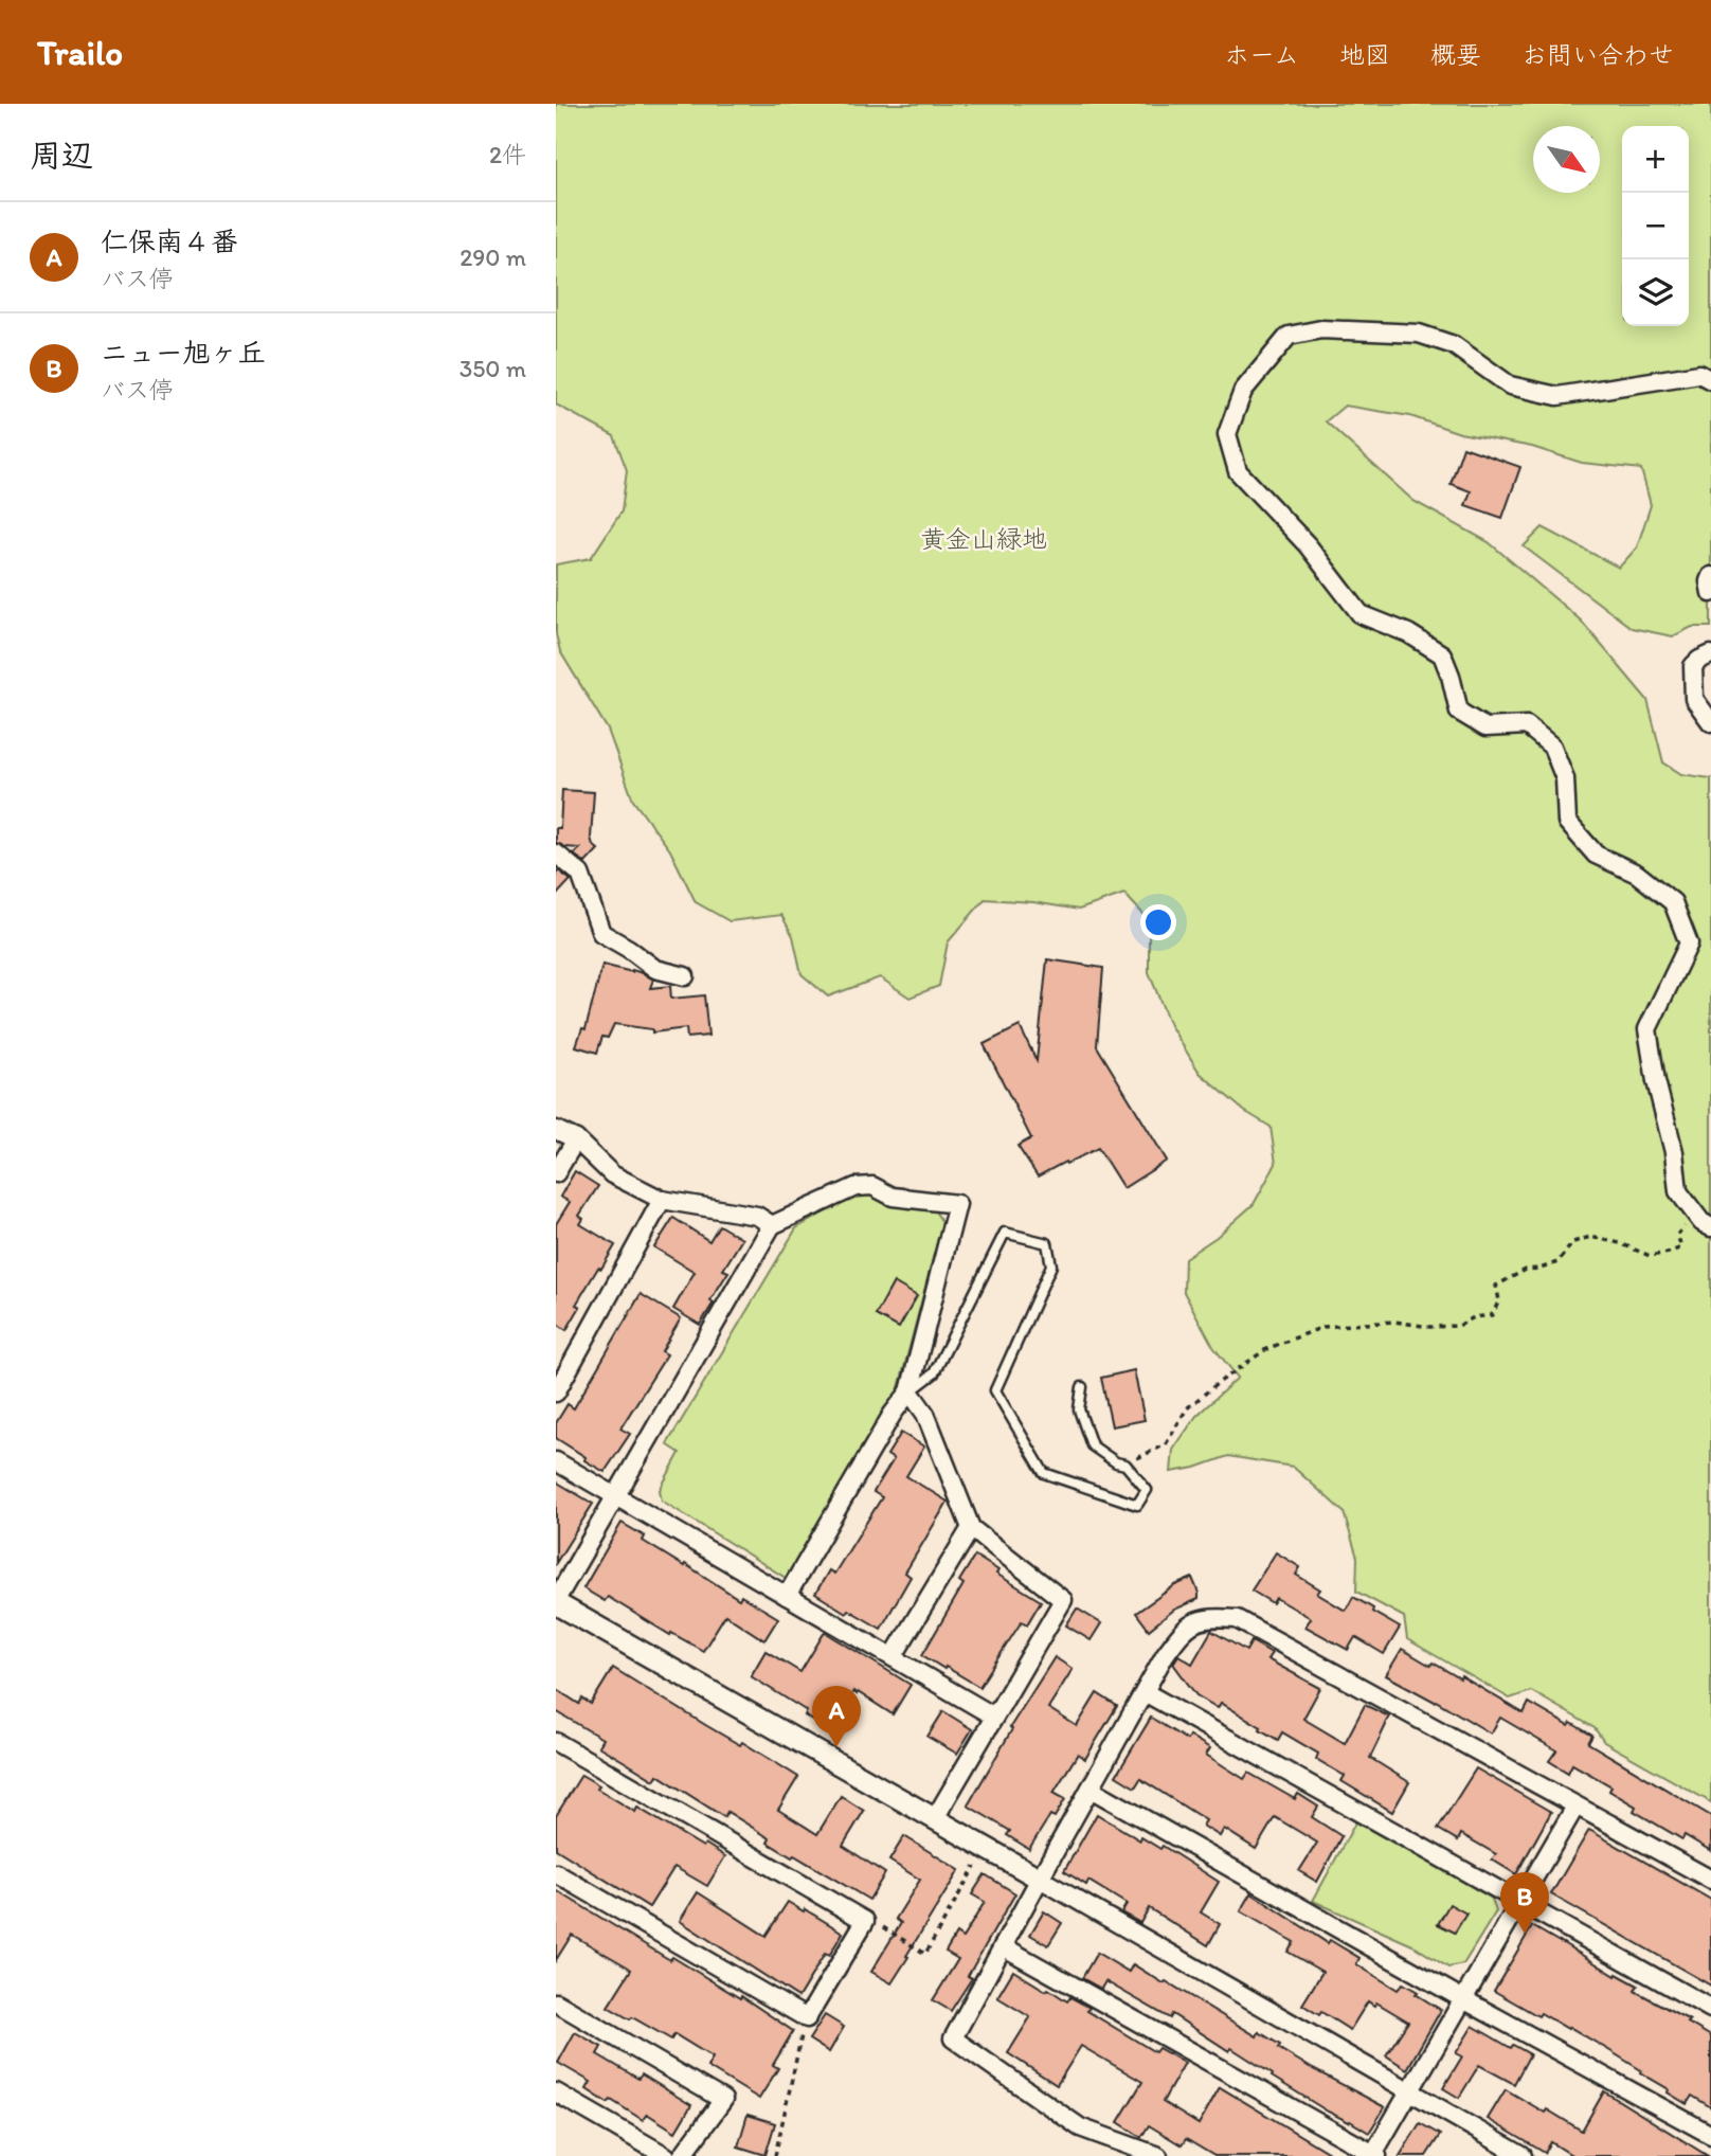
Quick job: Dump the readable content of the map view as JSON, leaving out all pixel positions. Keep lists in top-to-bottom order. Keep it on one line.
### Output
{"parks":["黄金山緑地"],"north":"bottom right","page":{"header":"Trailo","nav":["ホーム","地図","概要","お問い合わせ"],"heading":["周辺","2件"],"map_buttons":["+","−"],"list":[{"mark":"A","name":"仁保南４番","note":"バス停","value":"290 m"},{"mark":"B","name":"ニュー旭ヶ丘","note":"バス停","value":"350 m"}],"pins":["A","B"]}}
